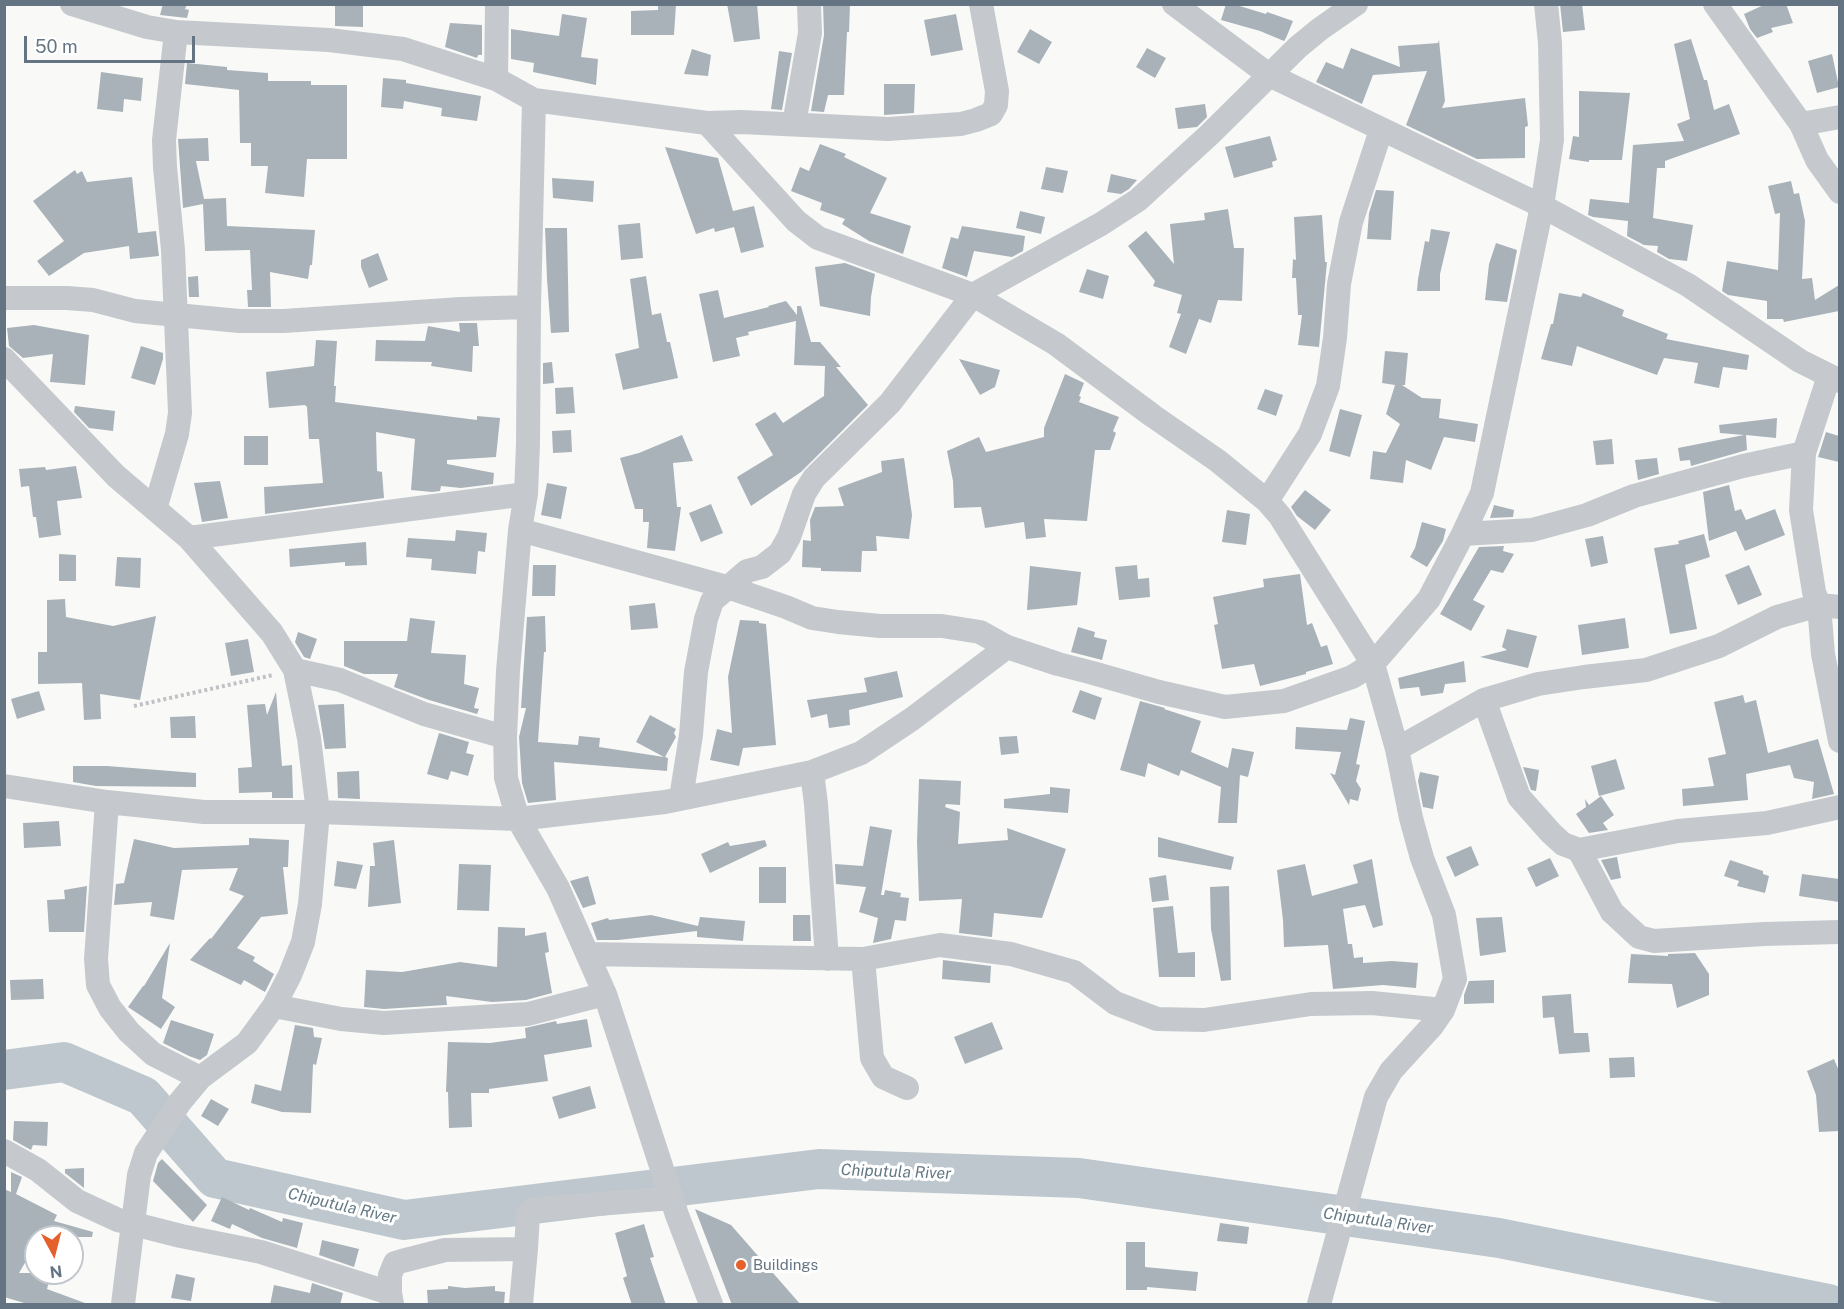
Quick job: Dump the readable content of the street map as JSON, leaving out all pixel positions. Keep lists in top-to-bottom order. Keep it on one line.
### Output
{"water":["Chiputula River"],"places":["Buildings"],"scale_bar":"50 m","north":"bottom"}
